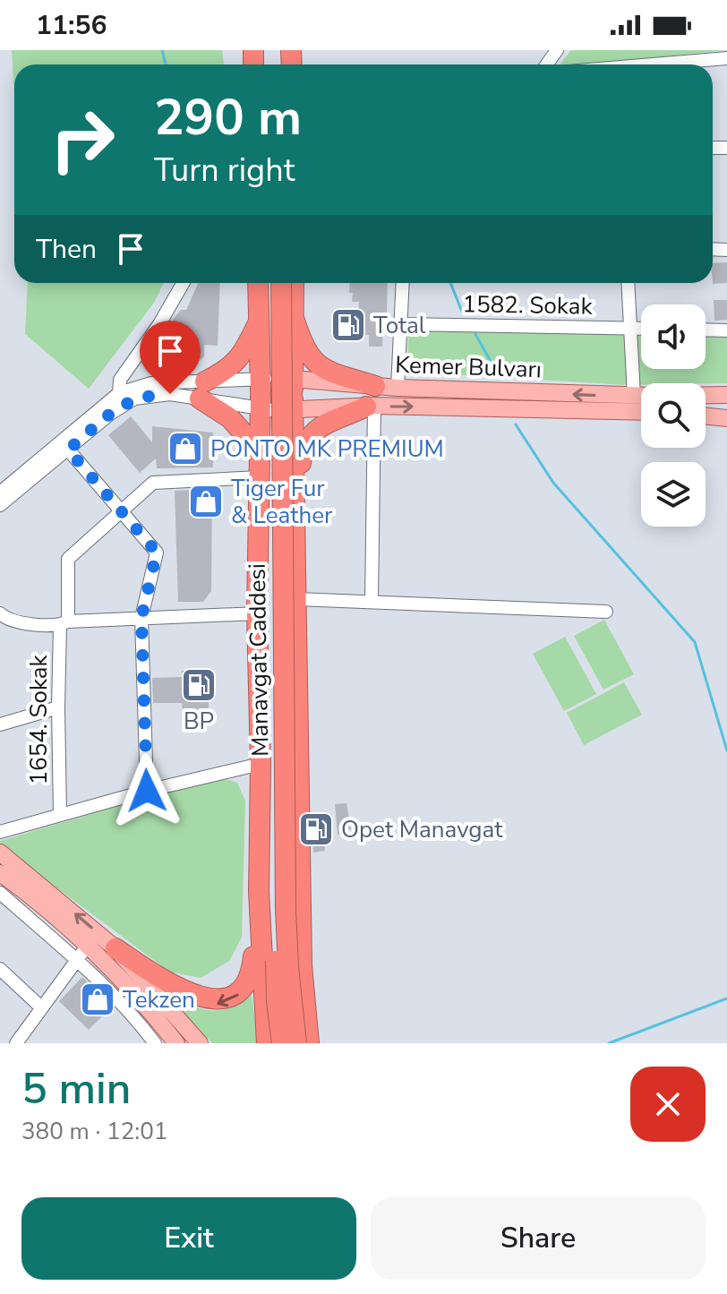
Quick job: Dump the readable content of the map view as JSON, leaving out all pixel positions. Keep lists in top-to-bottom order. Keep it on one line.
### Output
{"streets":{"highway":["Manavgat Caddesi"],"main road":["Kemer Bulvarı"],"street":["1582. Sokak","1654. Sokak"]},"places":{"fuel station":["Total","BP","Opet Manavgat"],"shop":["PONTO MK PREMIUM","Tiger Fur & Leather","Tekzen"]},"page":{"status":"11:56","turn":["290 m","Turn right"],"then":"Then","heading":["5 min","380 m · 12:01"],"buttons":["Exit","Share"]}}
